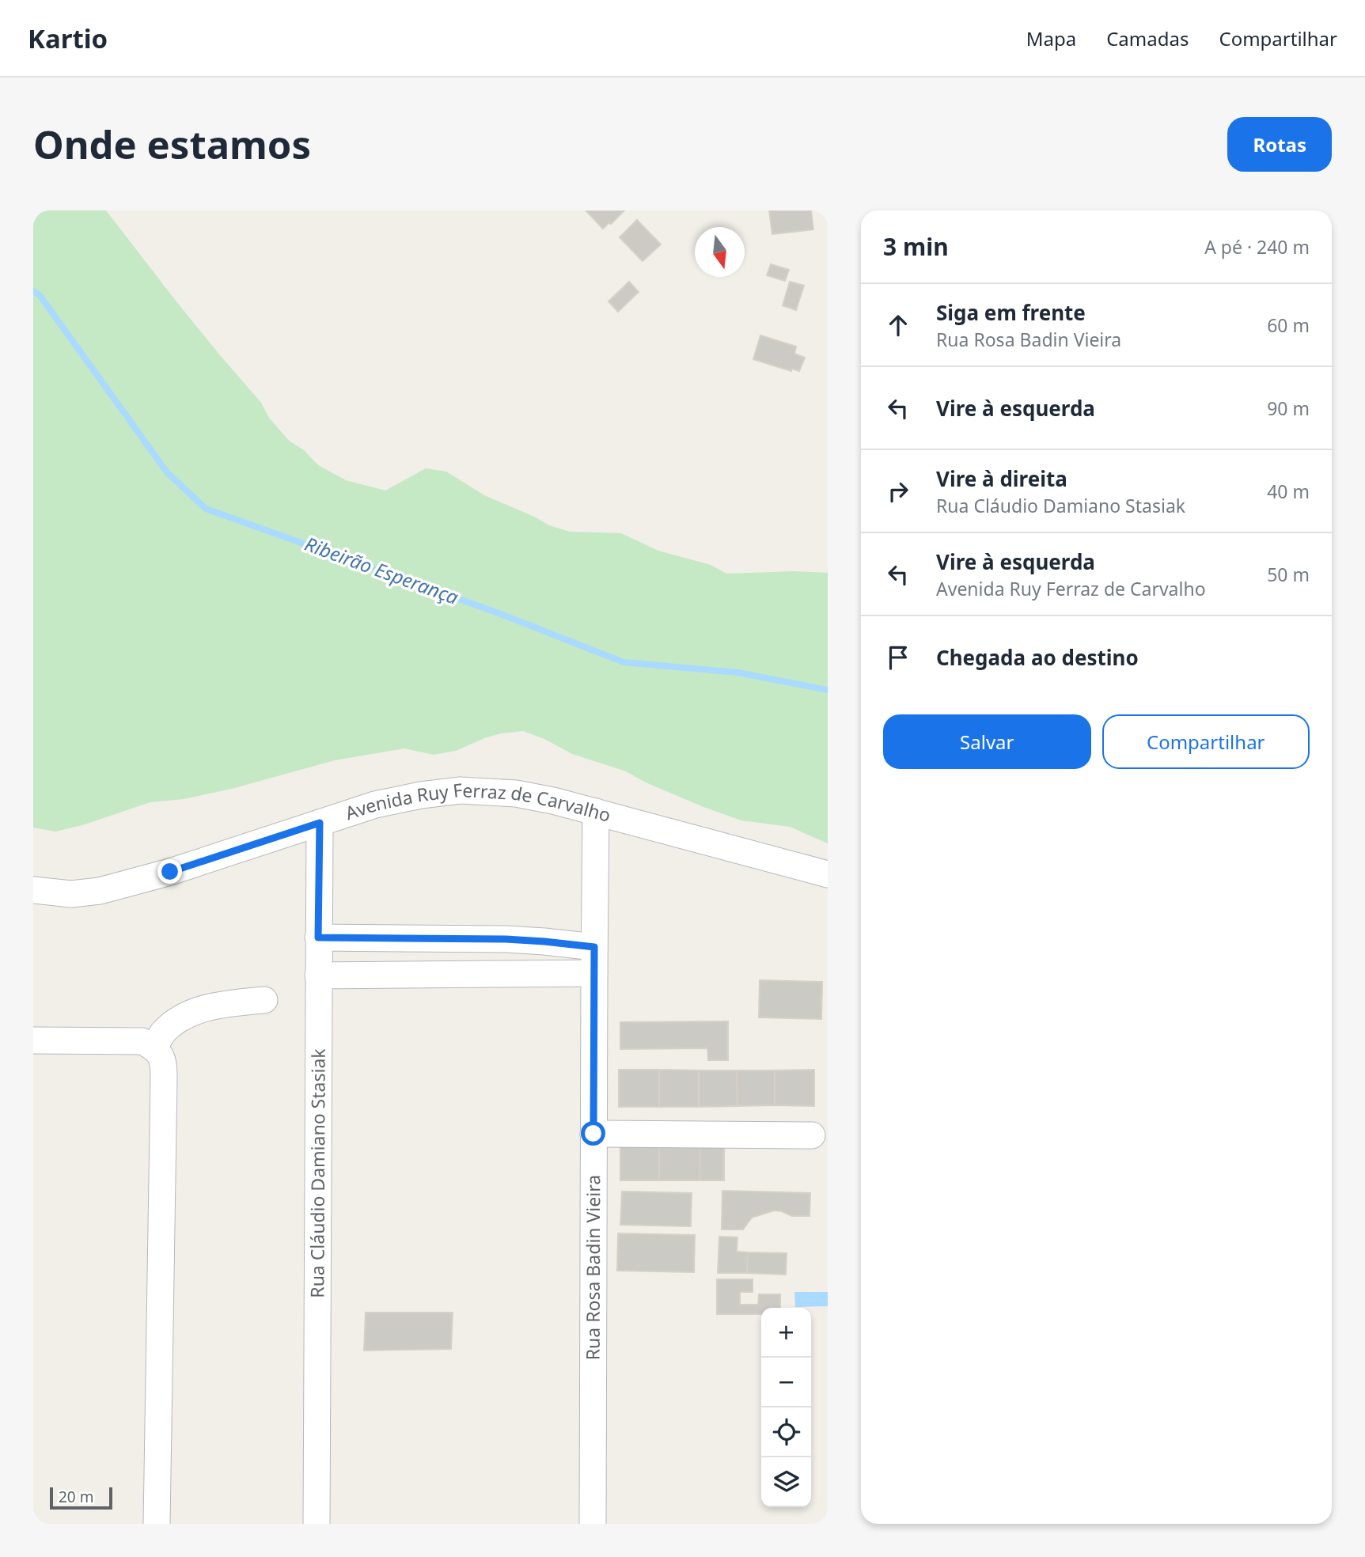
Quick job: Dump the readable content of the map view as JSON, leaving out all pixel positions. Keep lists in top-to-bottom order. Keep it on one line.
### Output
{"streets":{"street":["Avenida Ruy Ferraz de Carvalho","Rua Cláudio Damiano Stasiak","Rua Rosa Badin Vieira"]},"crossings":[["Avenida Ruy Ferraz de Carvalho","Rua Cláudio Damiano Stasiak"],["Avenida Ruy Ferraz de Carvalho","Rua Rosa Badin Vieira"]],"water":["Ribeirão Esperança"],"scale_bar":"20 m","north":"bottom","page":{"header":"Kartio","nav":["Mapa","Camadas","Compartilhar"],"buttons":["Rotas",["Salvar","Compartilhar"]],"title":"Onde estamos","heading":["3 min","A pé · 240 m"],"list":[["Siga em frente","Rua Rosa Badin Vieira","60 m"],["Vire à esquerda","90 m"],["Vire à direita","Rua Cláudio Damiano Stasiak","40 m"],["Vire à esquerda","Avenida Ruy Ferraz de Carvalho","50 m"],"Chegada ao destino"],"map_buttons":["+","−"],"scale":"20 m"}}
